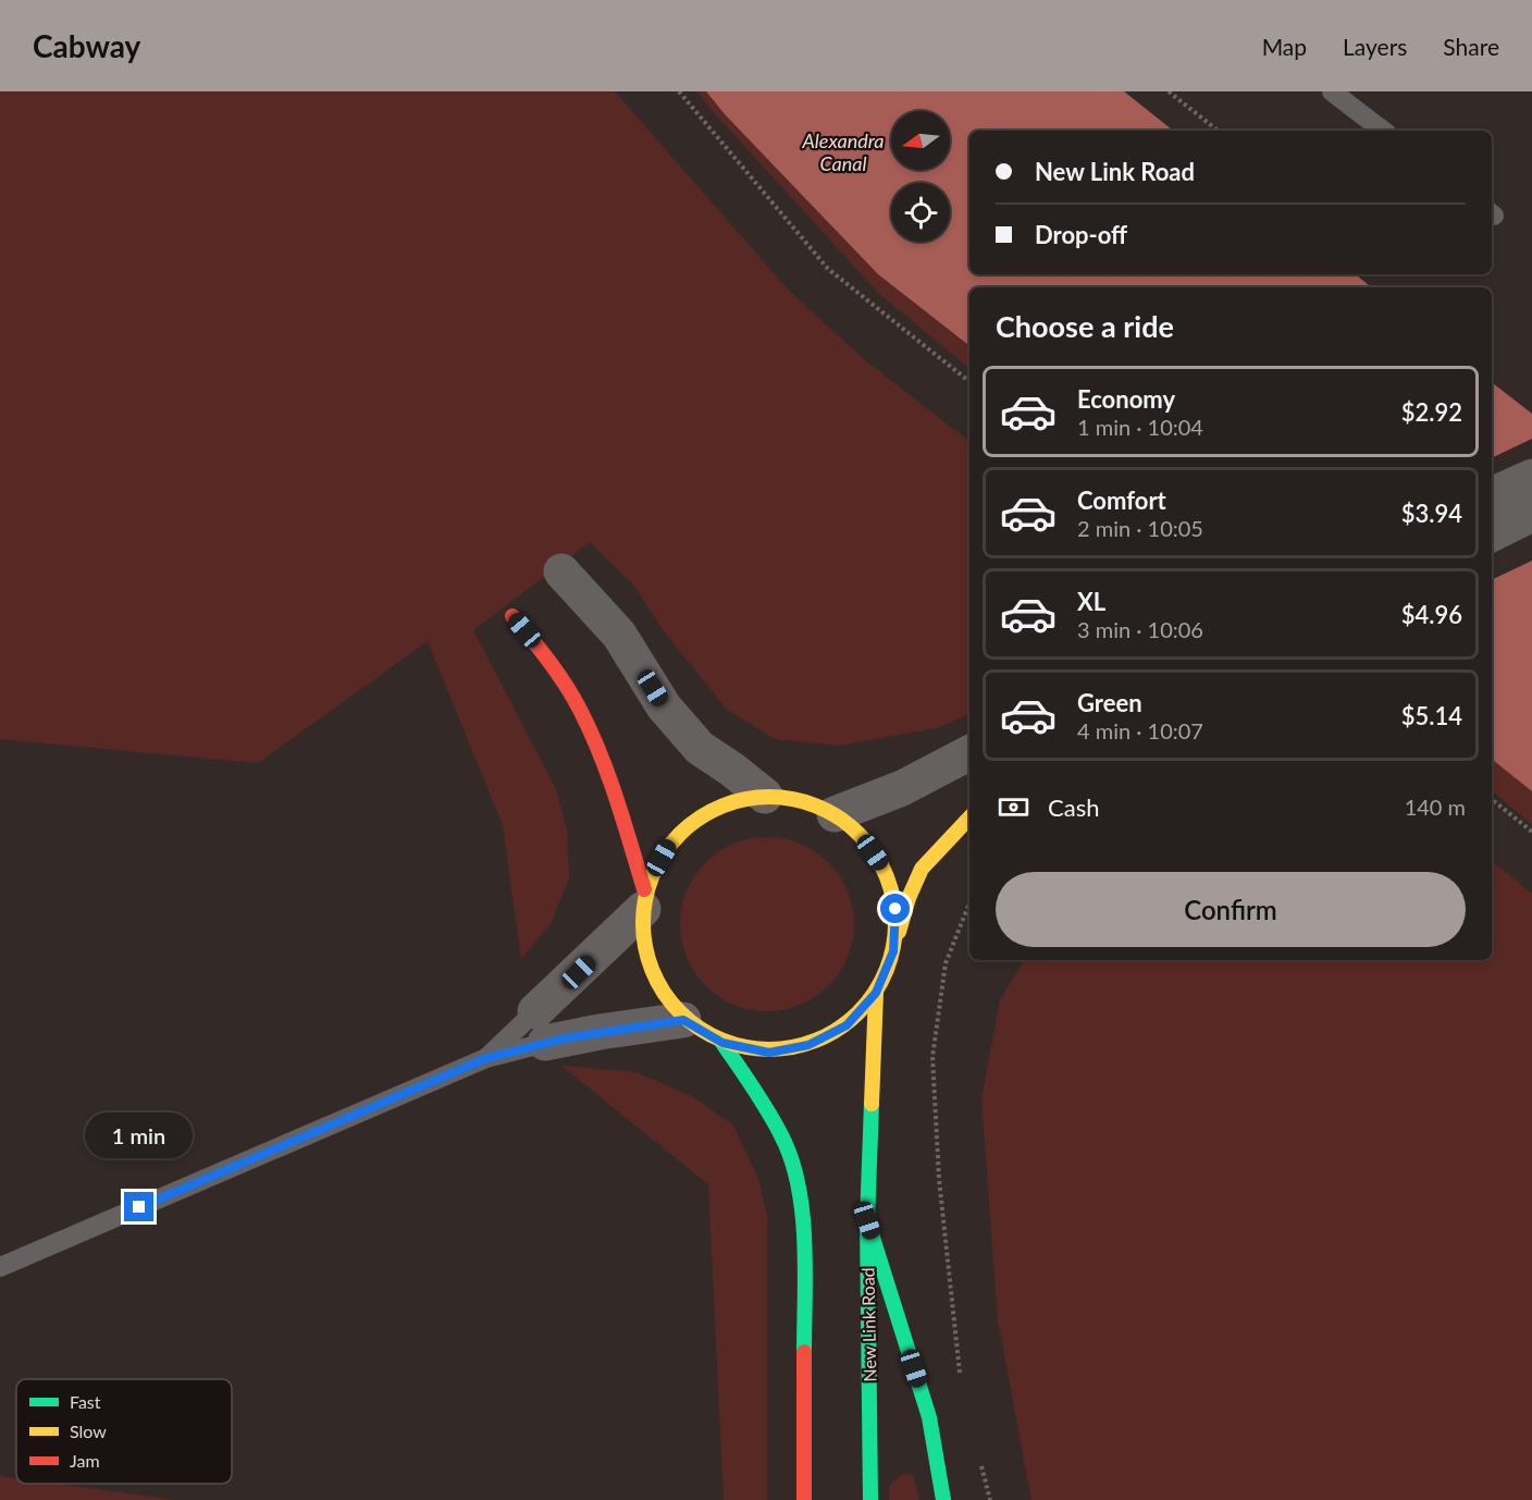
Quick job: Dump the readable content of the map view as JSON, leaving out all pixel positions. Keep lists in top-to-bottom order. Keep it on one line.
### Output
{"streets":{"main road":["New Link Road"]},"water":["Alexandra Canal"],"legend":["Fast","Slow","Jam"],"north":"left","page":{"header":"Cabway","nav":["Map","Layers","Share"],"banner":["New Link Road","Drop-off"],"heading":"Choose a ride","list":[{"name":"Economy","note":"1 min · 10:04","value":"$2.92"},{"name":"Comfort","note":"2 min · 10:05","value":"$3.94"},{"name":"XL","note":"3 min · 10:06","value":"$4.96"},{"name":"Green","note":"4 min · 10:07","value":"$5.14"}],"pay":["Cash","140 m"],"buttons":"Confirm","bubble":"1 min"}}
